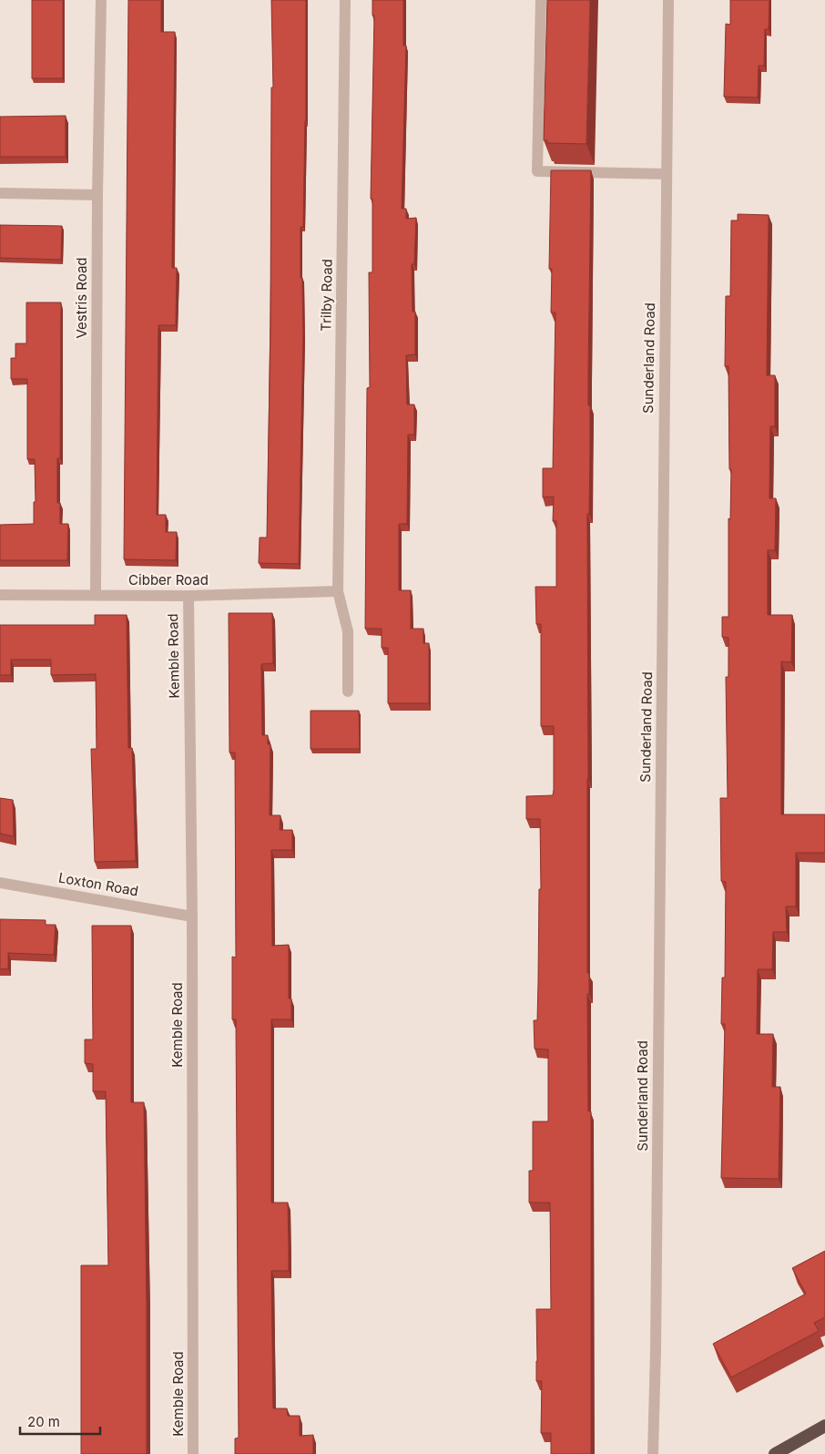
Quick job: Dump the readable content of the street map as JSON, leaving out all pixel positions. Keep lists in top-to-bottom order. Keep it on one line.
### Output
{"streets":{"street":["Trilby Road","Vestris Road","Sunderland Road","Cibber Road","Kemble Road","Loxton Road"]},"crossings":[["Trilby Road","Cibber Road"],["Vestris Road","Cibber Road"],["Cibber Road","Kemble Road"],["Kemble Road","Loxton Road"]],"scale_bar":"20 m"}
